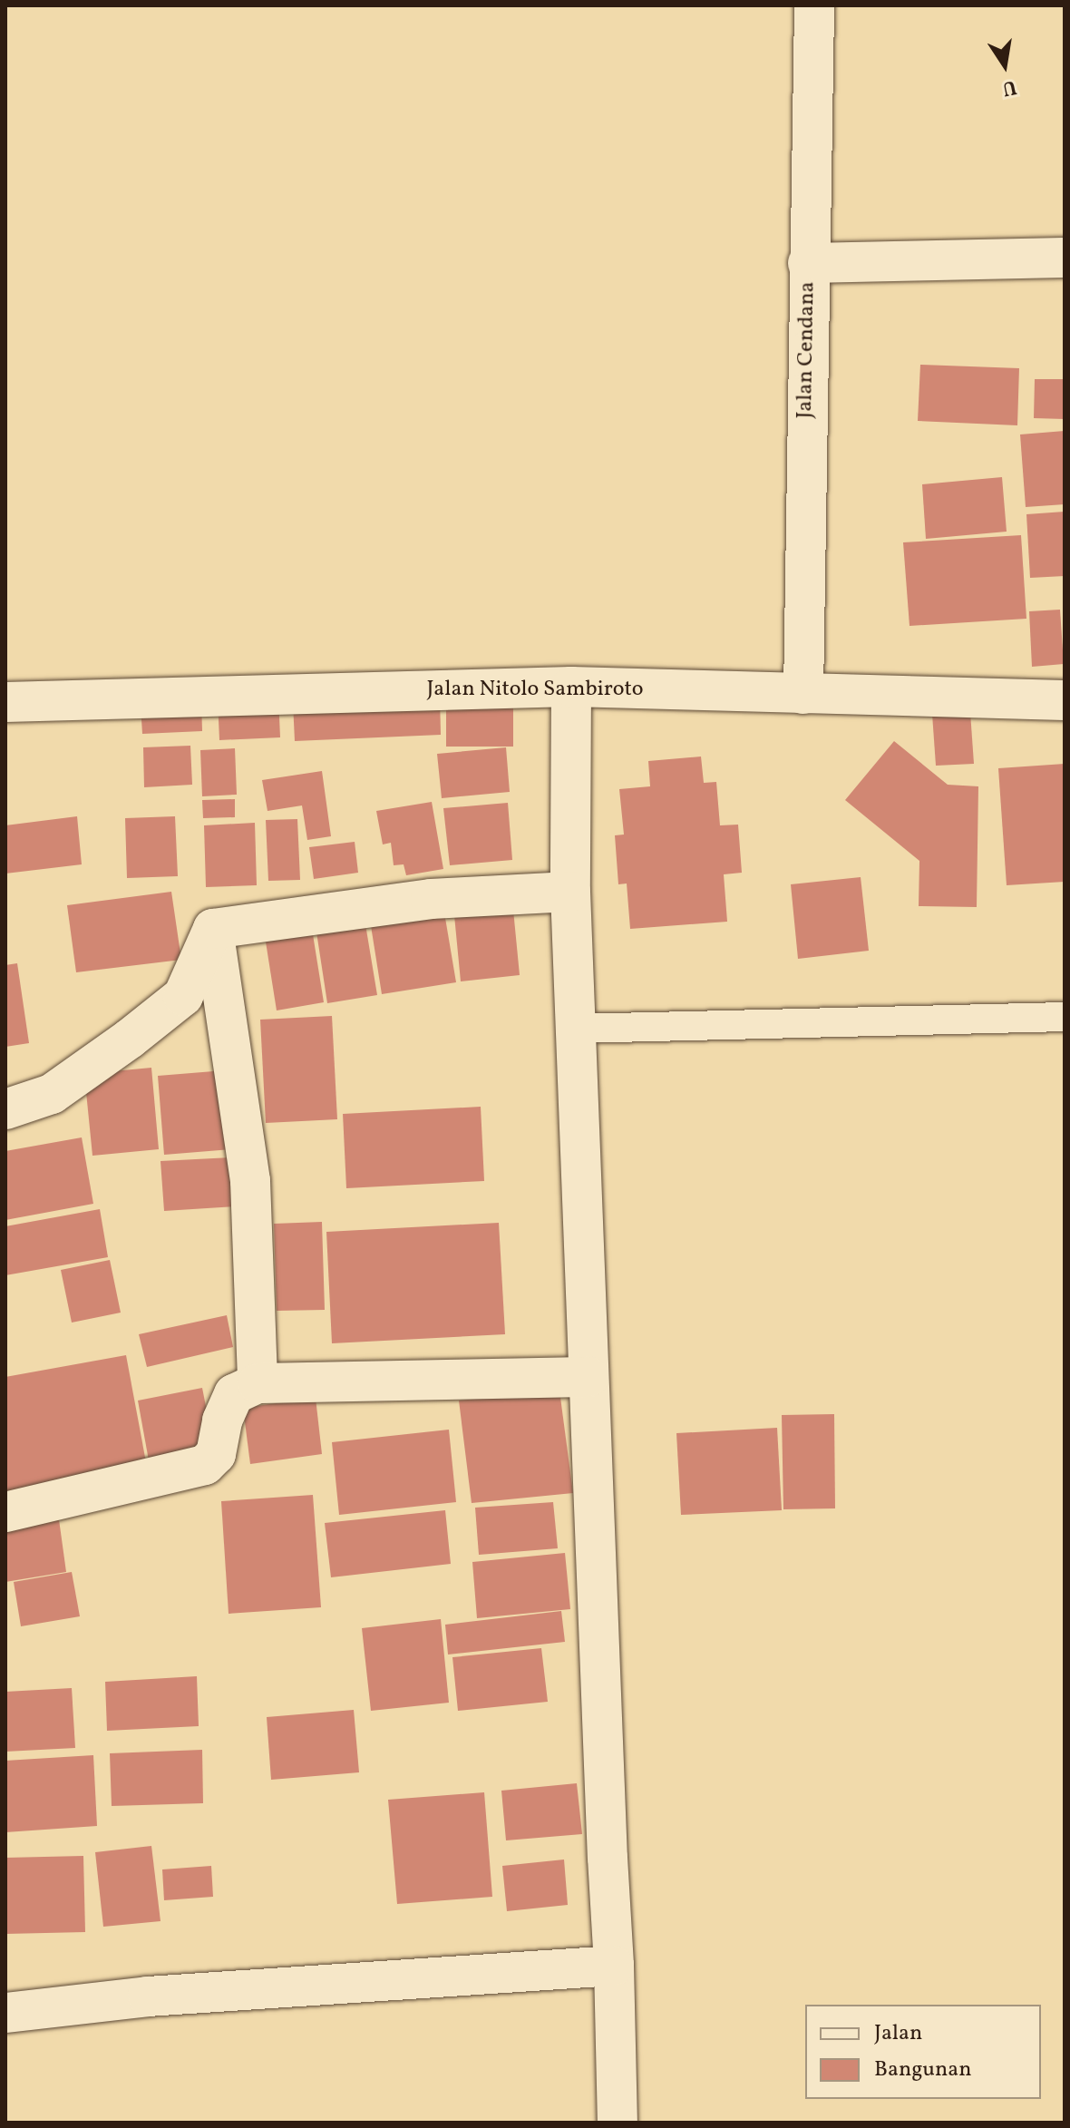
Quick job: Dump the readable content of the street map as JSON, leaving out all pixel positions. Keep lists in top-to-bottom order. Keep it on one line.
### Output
{"streets":{"street":["Jalan Cendana","Jalan Nitolo Sambiroto"]},"crossings":[["Jalan Cendana","Jalan Nitolo Sambiroto"]],"legend":["Jalan","Bangunan"],"north":"bottom"}
